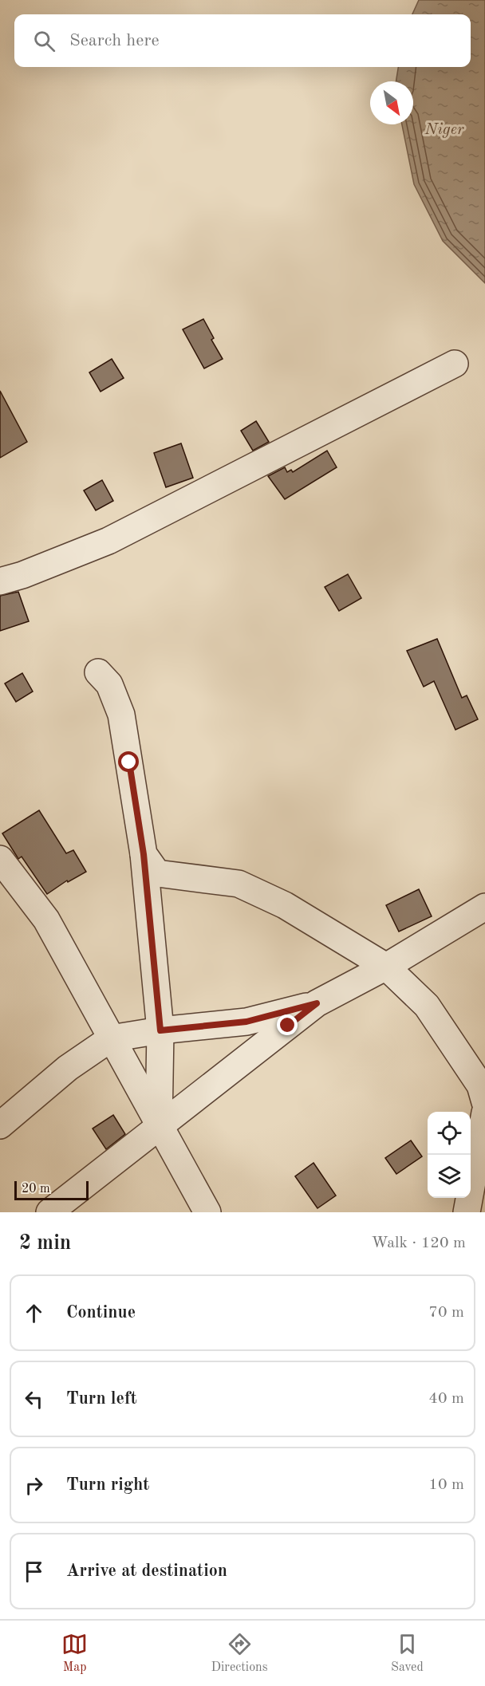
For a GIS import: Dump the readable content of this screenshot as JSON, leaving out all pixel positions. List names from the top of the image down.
{
  "water": ["Niger"],
  "scale_bar": "20 m",
  "north": "bottom right",
  "page": {
    "search": "Search here",
    "scale": "20 m",
    "heading": ["2 min", "Walk · 120 m"],
    "list": [
      ["Continue", "70 m"],
      ["Turn left", "40 m"],
      ["Turn right", "10 m"],
      "Arrive at destination"
    ],
    "nav": ["Map", "Directions", "Saved"]
  }
}
